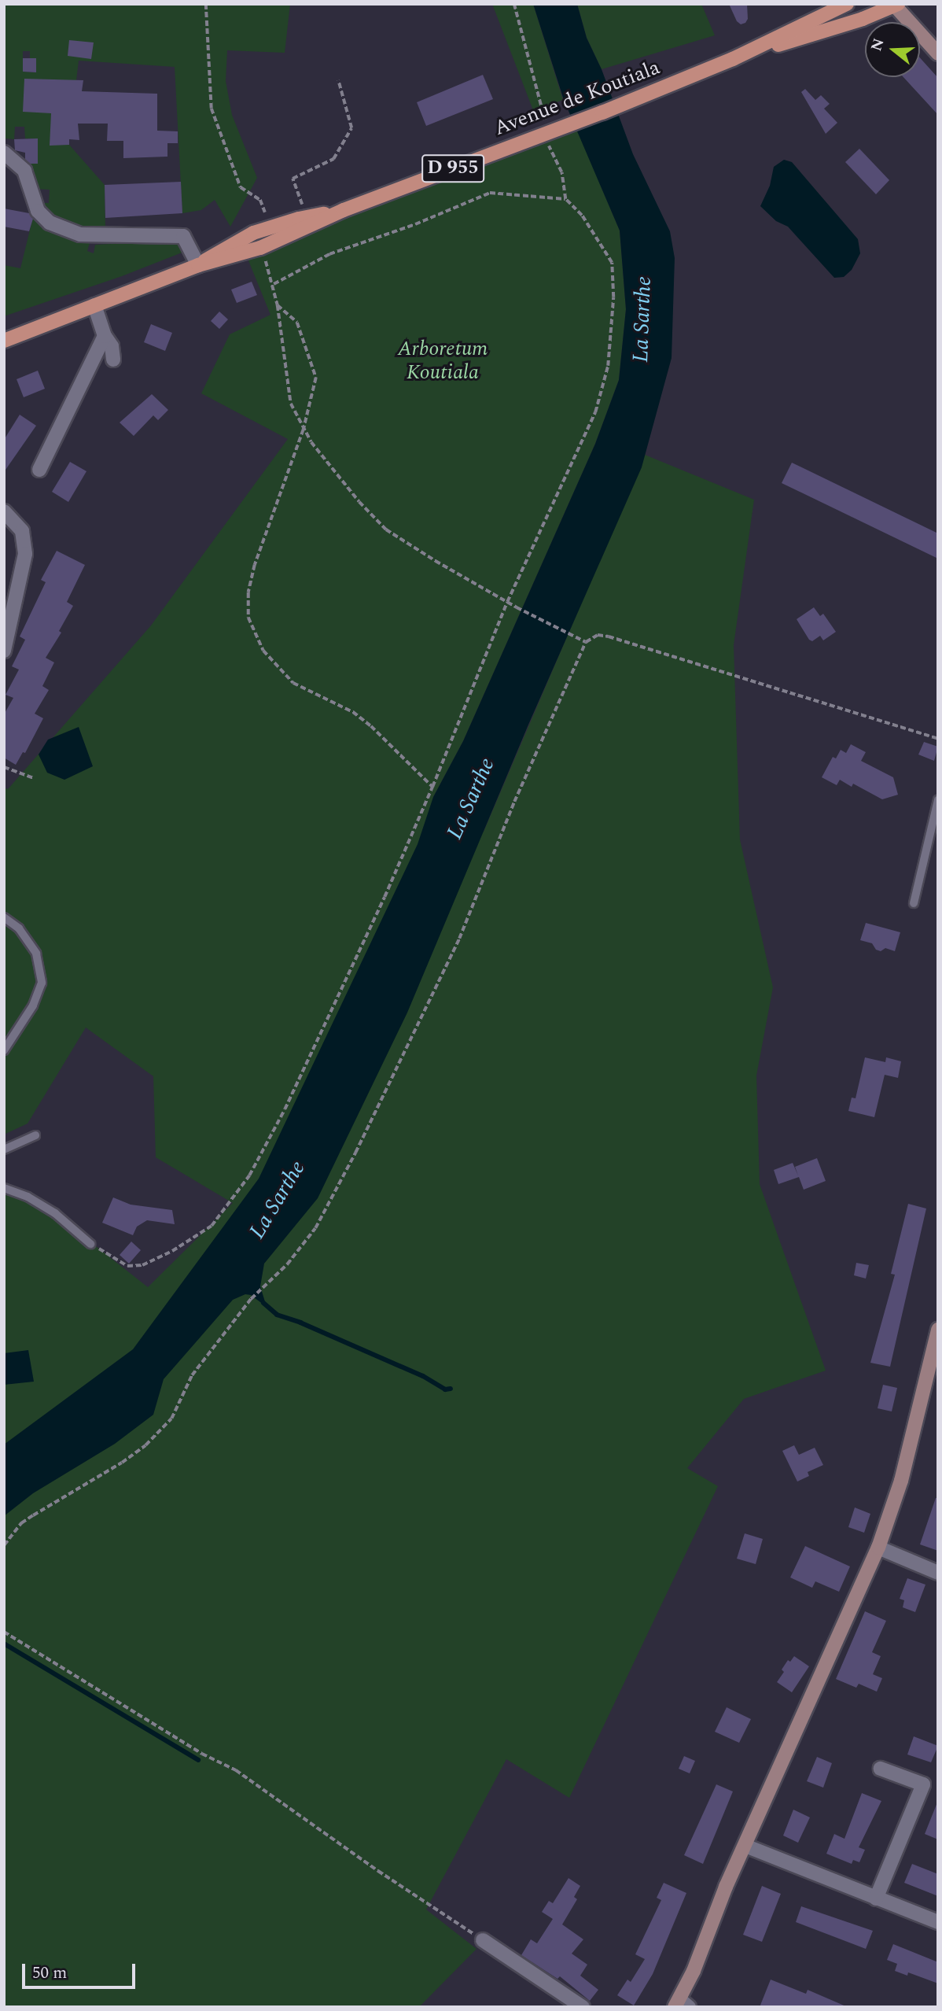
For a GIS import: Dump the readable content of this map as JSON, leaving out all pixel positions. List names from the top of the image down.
{
  "streets": {
    "main road": ["Avenue de Koutiala", "D 955"]
  },
  "water": ["La Sarthe"],
  "parks": ["Arboretum Koutiala"],
  "scale_bar": "50 m",
  "north": "left"
}
